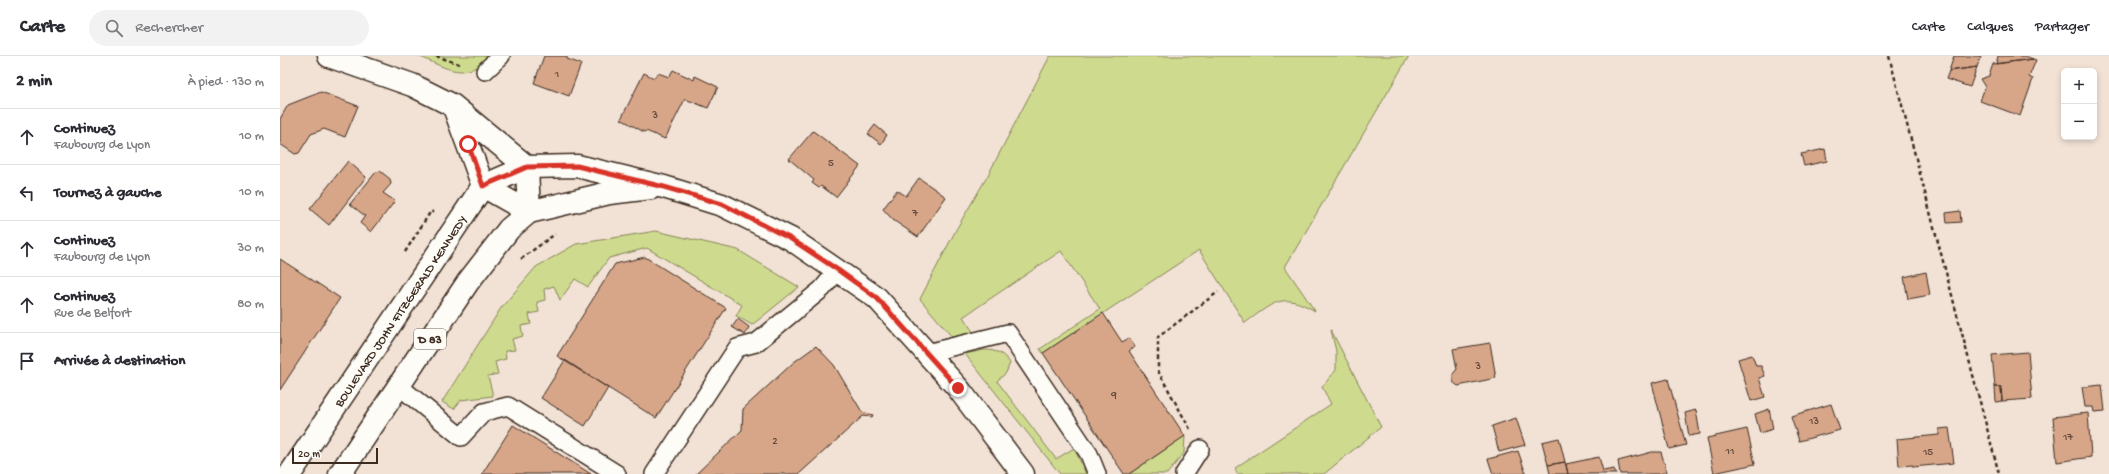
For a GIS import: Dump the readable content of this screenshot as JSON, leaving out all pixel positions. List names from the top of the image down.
{
  "streets": {
    "main road": ["BOULEVARD JOHN FITZGERALD KENNEDY", "D 83"]
  },
  "crossings": [
    ["BOULEVARD JOHN FITZGERALD KENNEDY", "D 83"]
  ],
  "house_numbers": [
    "1",
    "3",
    "5",
    "7",
    "3",
    "9",
    "13",
    "17",
    "2",
    "11",
    "15"
  ],
  "scale_bar": "20 m",
  "page": {
    "header": "Carte",
    "search": "Rechercher",
    "nav": ["Carte", "Calques", "Partager"],
    "heading": ["2 min", "À pied · 130 m"],
    "map_buttons": ["+", "−"],
    "list": [
      ["Continuez", "Faubourg de Lyon", "10 m"],
      ["Tournez à gauche", "10 m"],
      ["Continuez", "Faubourg de Lyon", "30 m"],
      ["Continuez", "Rue de Belfort", "80 m"],
      "Arrivée à destination"
    ],
    "scale": "20 m"
  }
}
